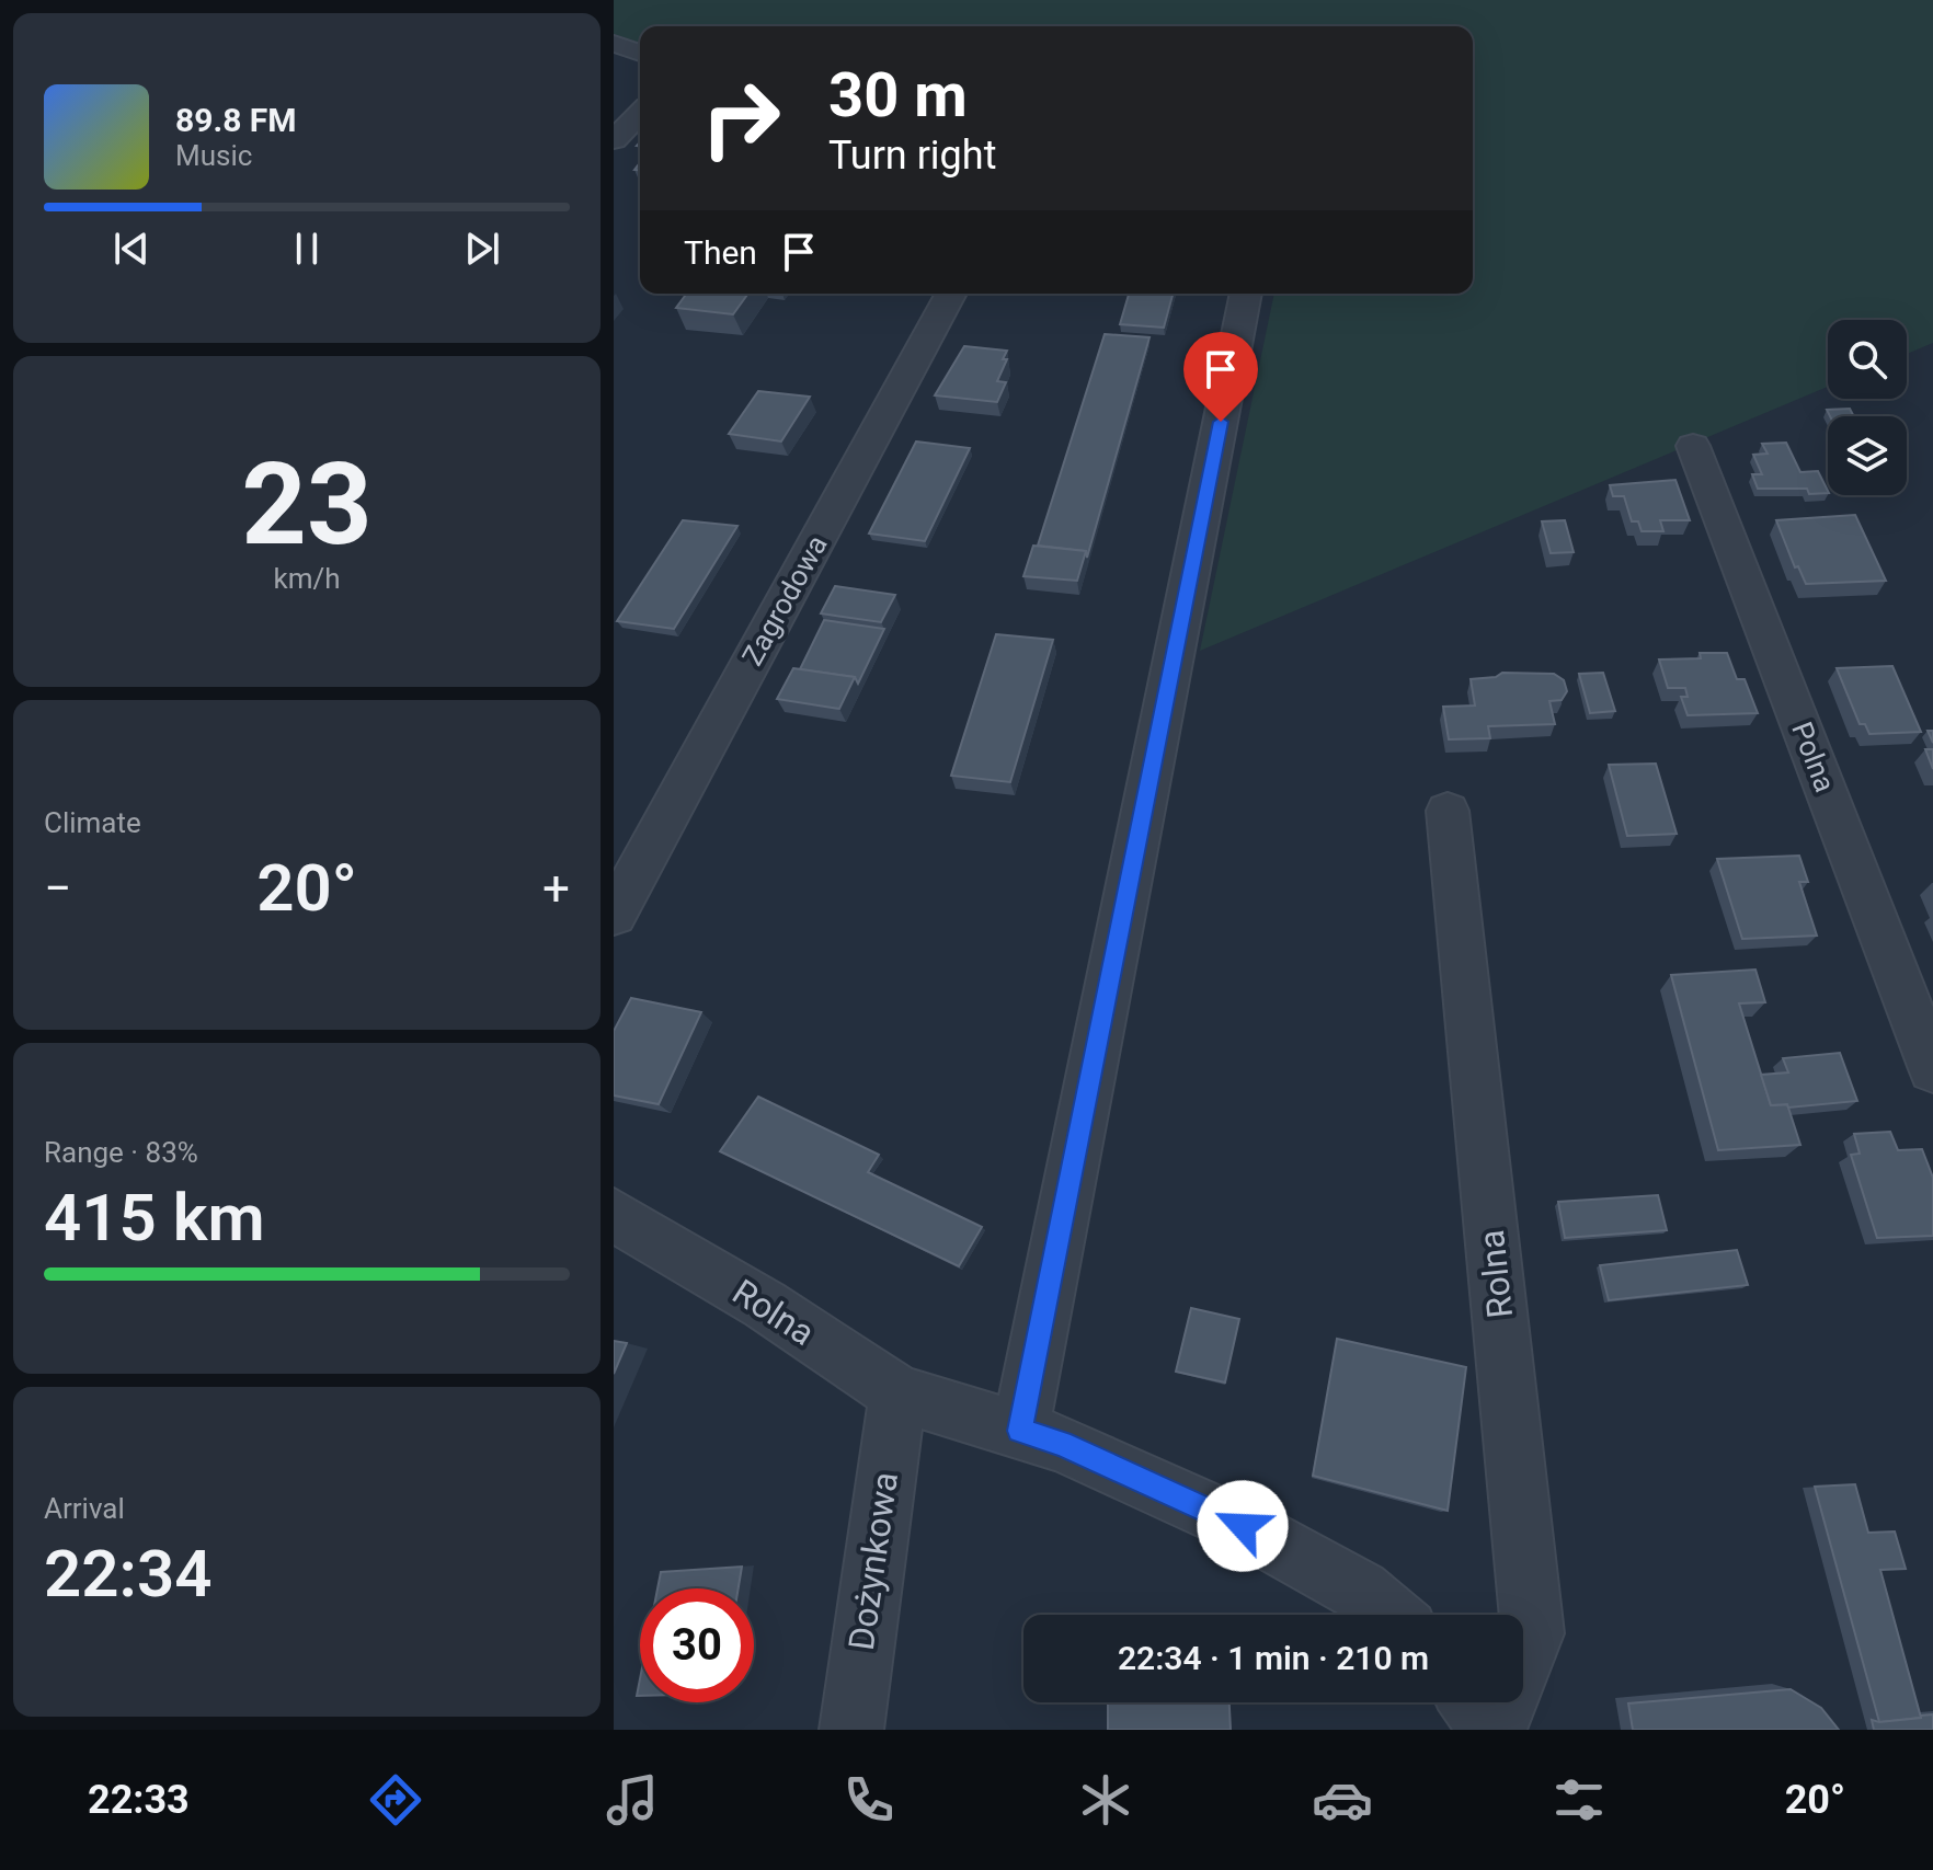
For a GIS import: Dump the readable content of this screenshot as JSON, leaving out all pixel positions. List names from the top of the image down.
{
  "streets": {
    "street": [
      "Zagrodowa",
      "Polna",
      "Rolna",
      "Dożynkowa"
    ]
  },
  "crossings": [
    ["Rolna", "Dożynkowa"]
  ],
  "page": {
    "turn": ["30 m", "Turn right"],
    "song": ["89.8 FM", "Music"],
    "then": "Then",
    "tile": [
      ["23", "km/h"],
      "Climate",
      ["Range · 83%", "415 km"],
      ["Arrival", "22:34"]
    ],
    "heat": ["−", "20°", "+"],
    "limit": "30",
    "trip": "22:34 · 1 min · 210 m",
    "tabs": ["22:33", "20°"]
  }
}
